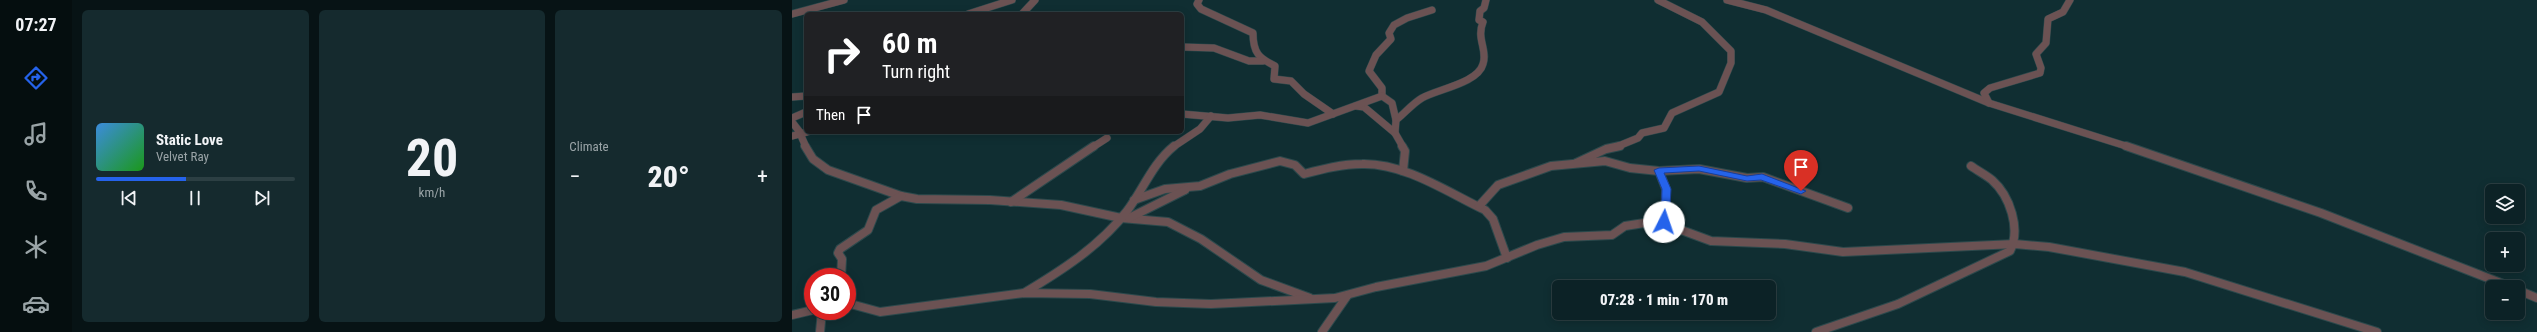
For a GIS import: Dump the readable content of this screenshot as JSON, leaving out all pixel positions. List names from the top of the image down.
{
  "page": {
    "tabs": "07:27",
    "tile": [
      ["20", "km/h"],
      "Climate"
    ],
    "turn": ["60 m", "Turn right"],
    "then": "Then",
    "song": ["Static Love", "Velvet Ray"],
    "heat": ["−", "20°", "+"],
    "map_buttons": ["+", "−"],
    "limit": "30",
    "trip": "07:28 · 1 min · 170 m"
  }
}
